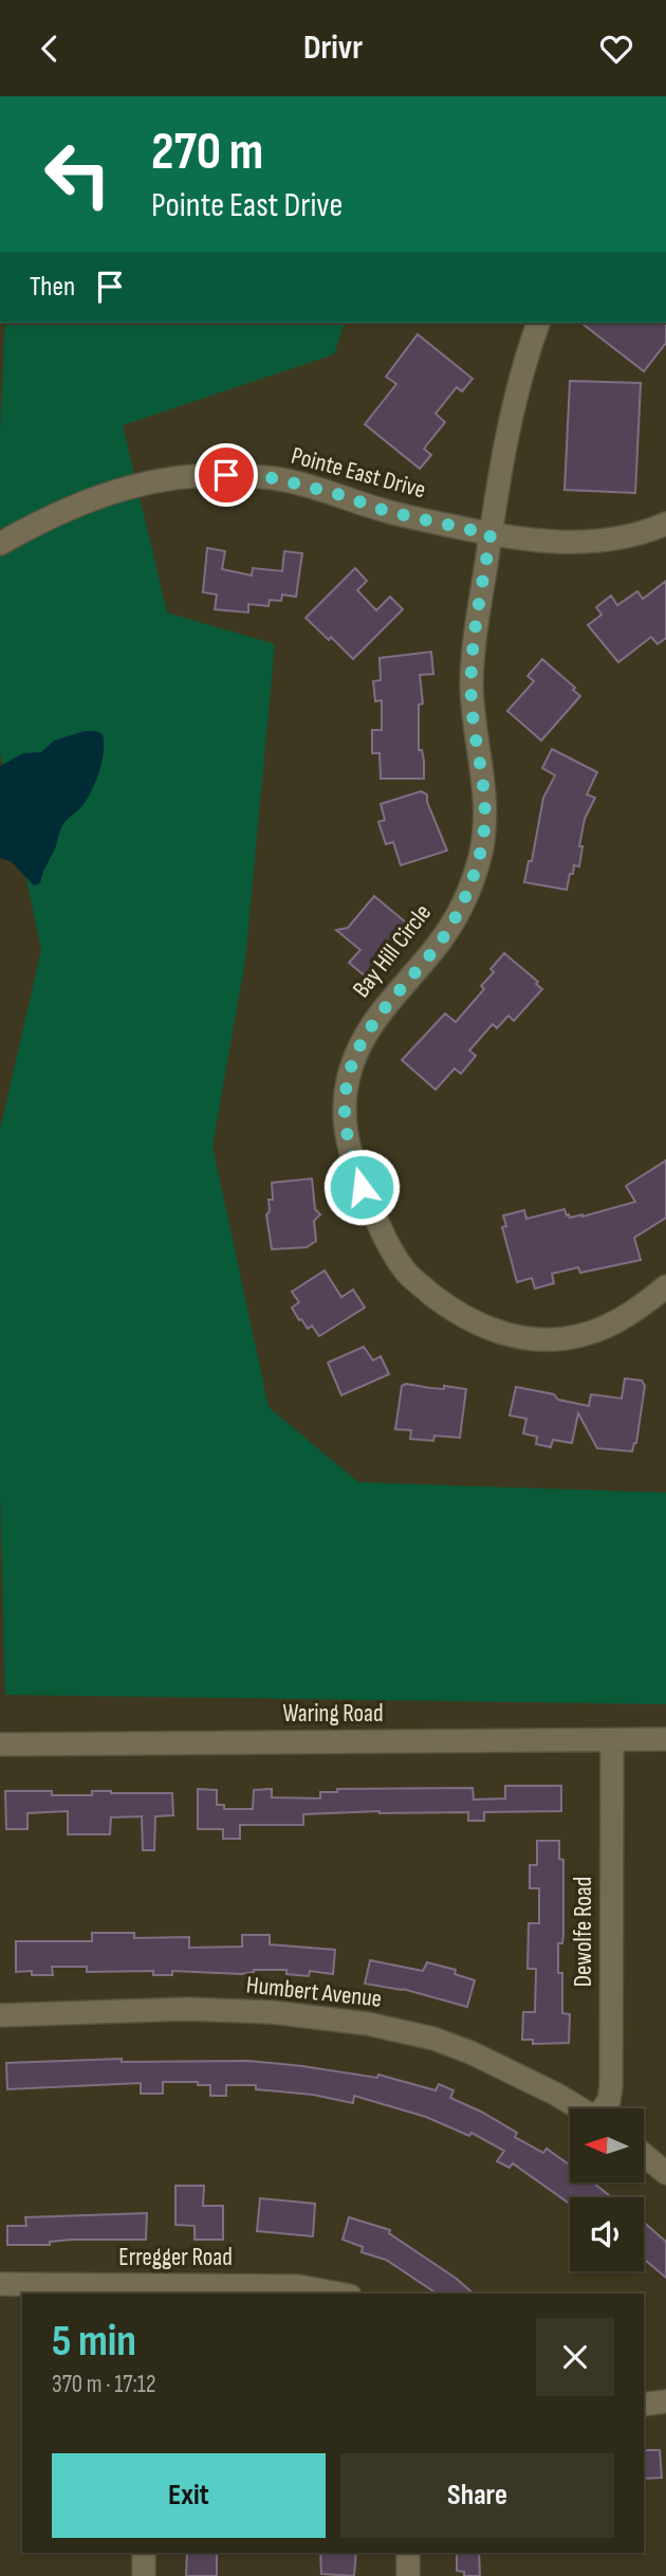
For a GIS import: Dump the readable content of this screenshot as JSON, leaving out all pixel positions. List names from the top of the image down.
{
  "streets": {
    "street": [
      "Pointe East Drive",
      "Bay Hill Circle",
      "Waring Road",
      "Dewolfe Road",
      "Humbert Avenue",
      "Erregger Road"
    ]
  },
  "crossings": [
    ["Pointe East Drive", "Bay Hill Circle"],
    ["Waring Road", "Dewolfe Road"]
  ],
  "north": "left",
  "page": {
    "header": "Drivr",
    "turn": ["270 m", "Pointe East Drive"],
    "then": "Then",
    "heading": ["5 min", "370 m · 17:12"],
    "buttons": ["Exit", "Share"]
  }
}
